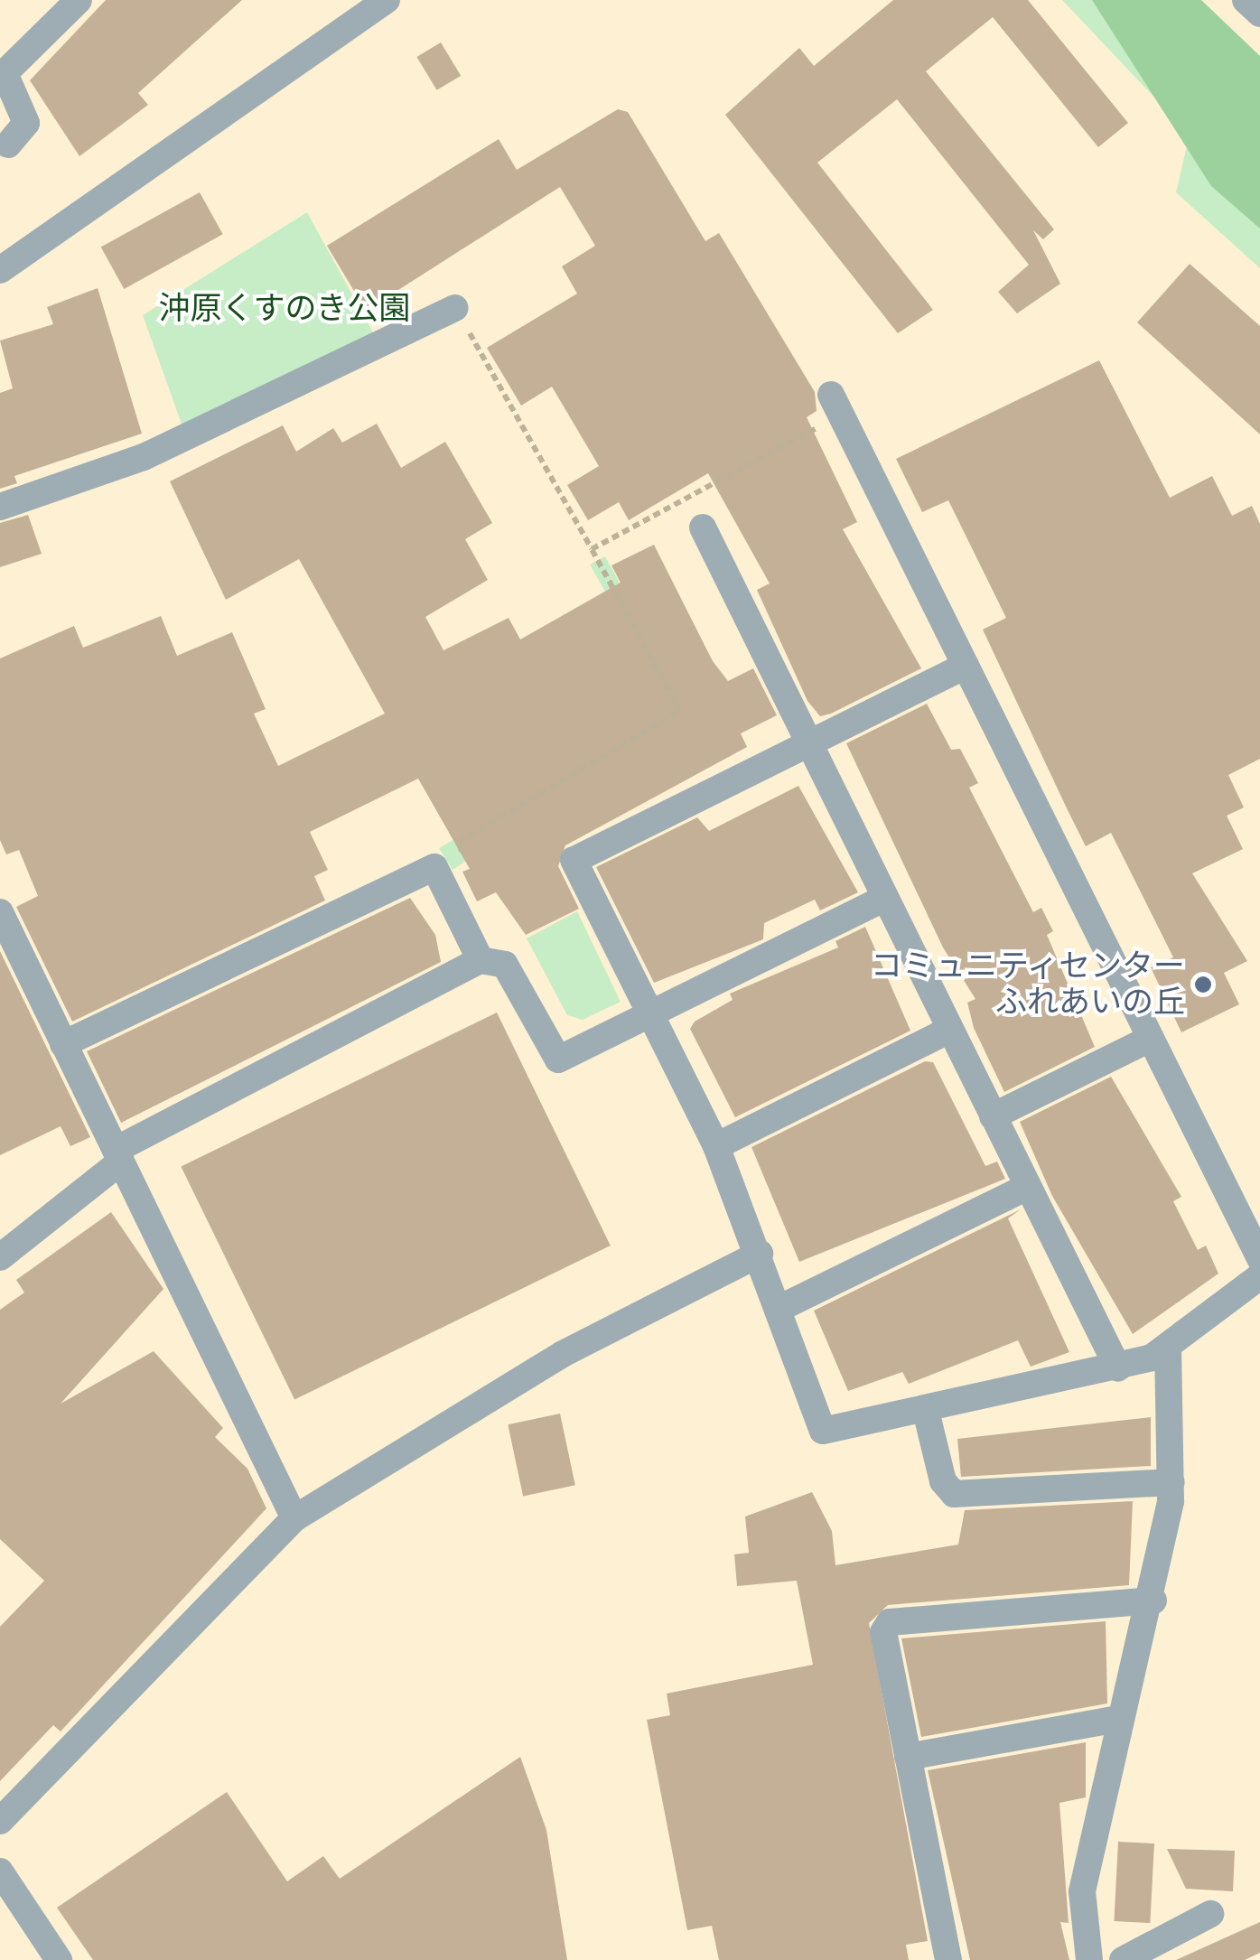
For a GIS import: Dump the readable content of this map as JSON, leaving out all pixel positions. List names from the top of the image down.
{
  "parks": ["沖原くすのき公園"],
  "places": ["コミュニティセンター ふれあいの丘"]
}
